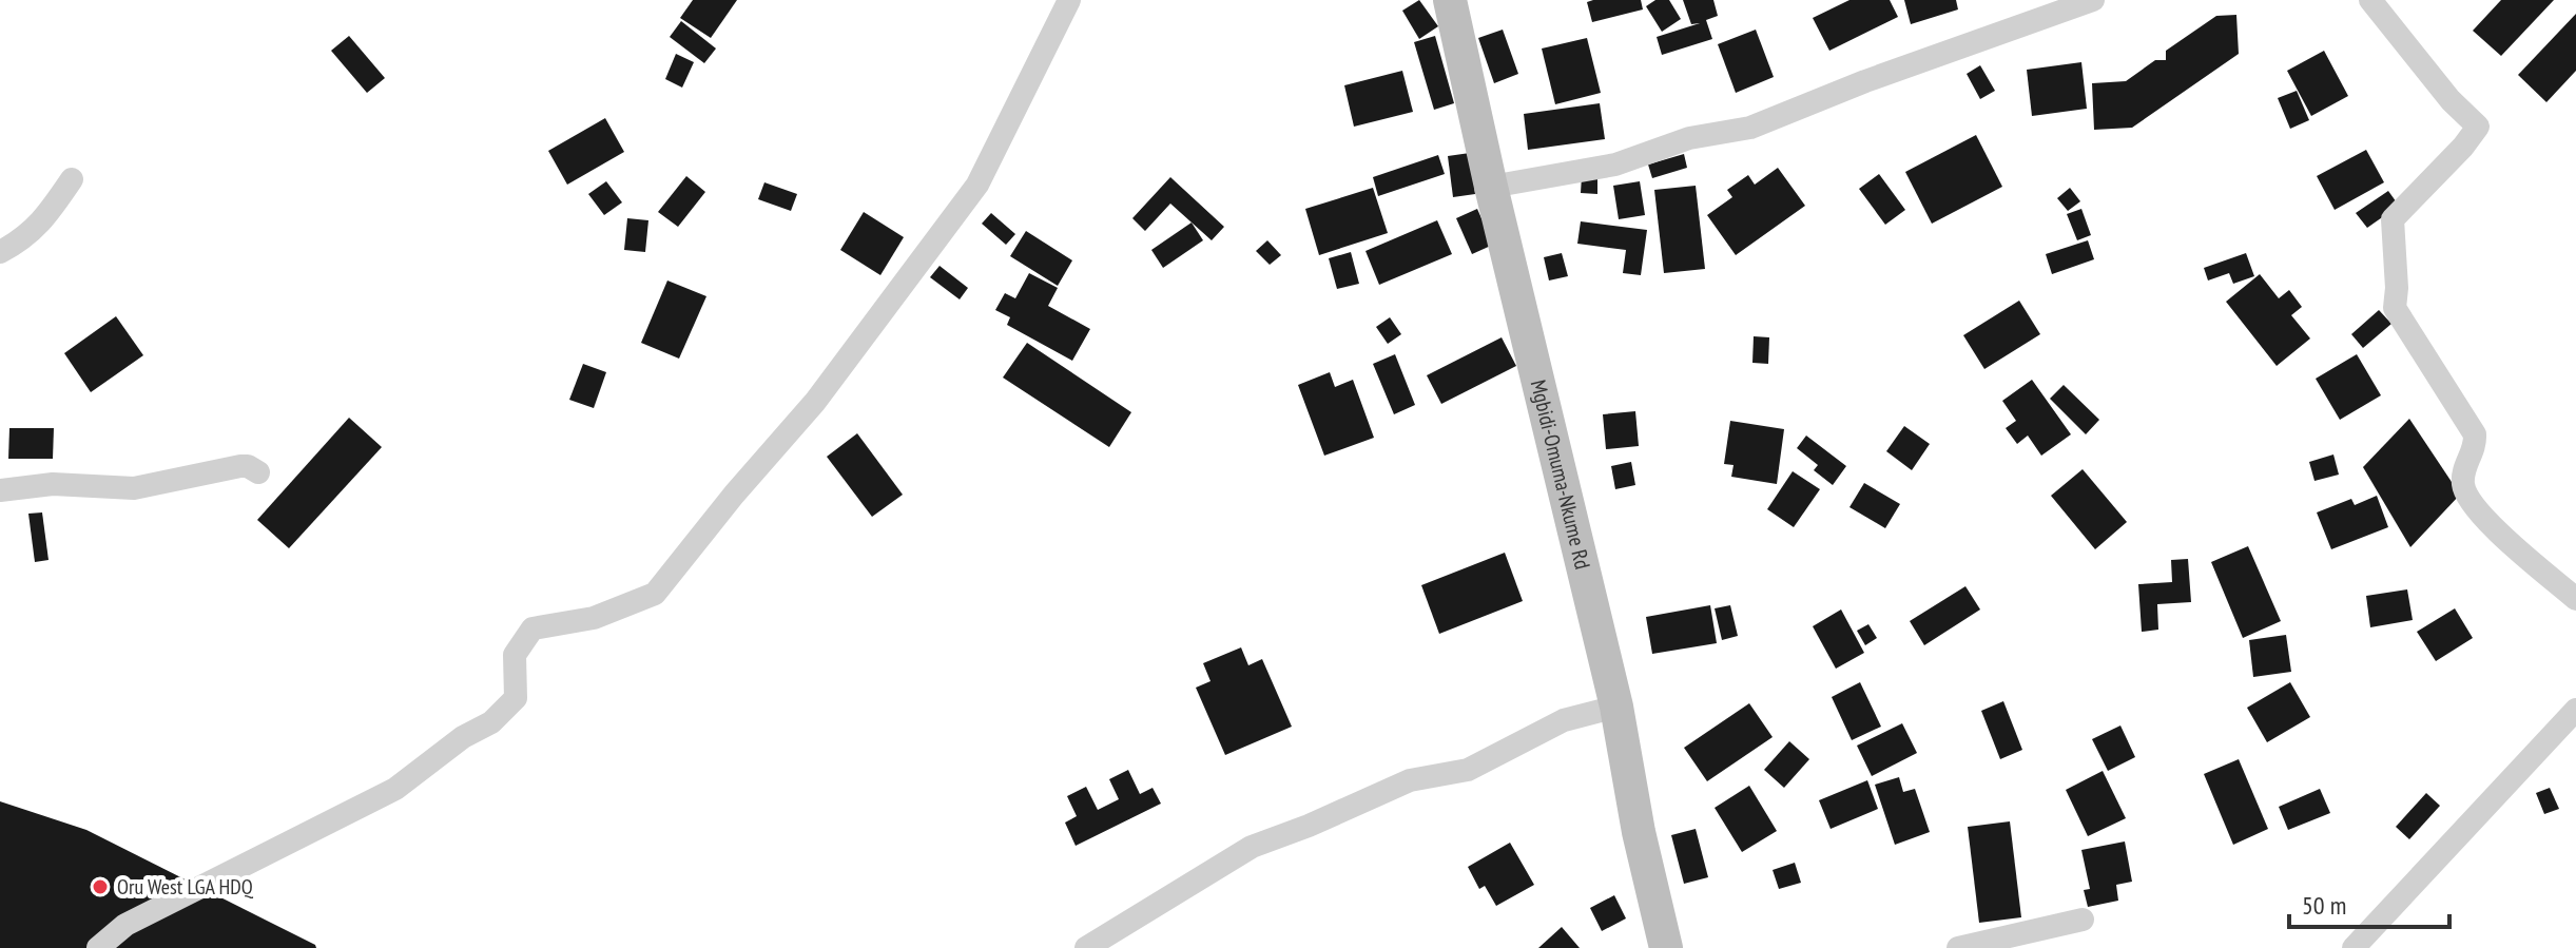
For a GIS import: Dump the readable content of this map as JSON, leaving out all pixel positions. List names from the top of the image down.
{
  "streets": {
    "street": ["Mgbidi-Omuma-Nkume Rd"]
  },
  "places": ["Oru West LGA HDQ"],
  "scale_bar": "50 m"
}
